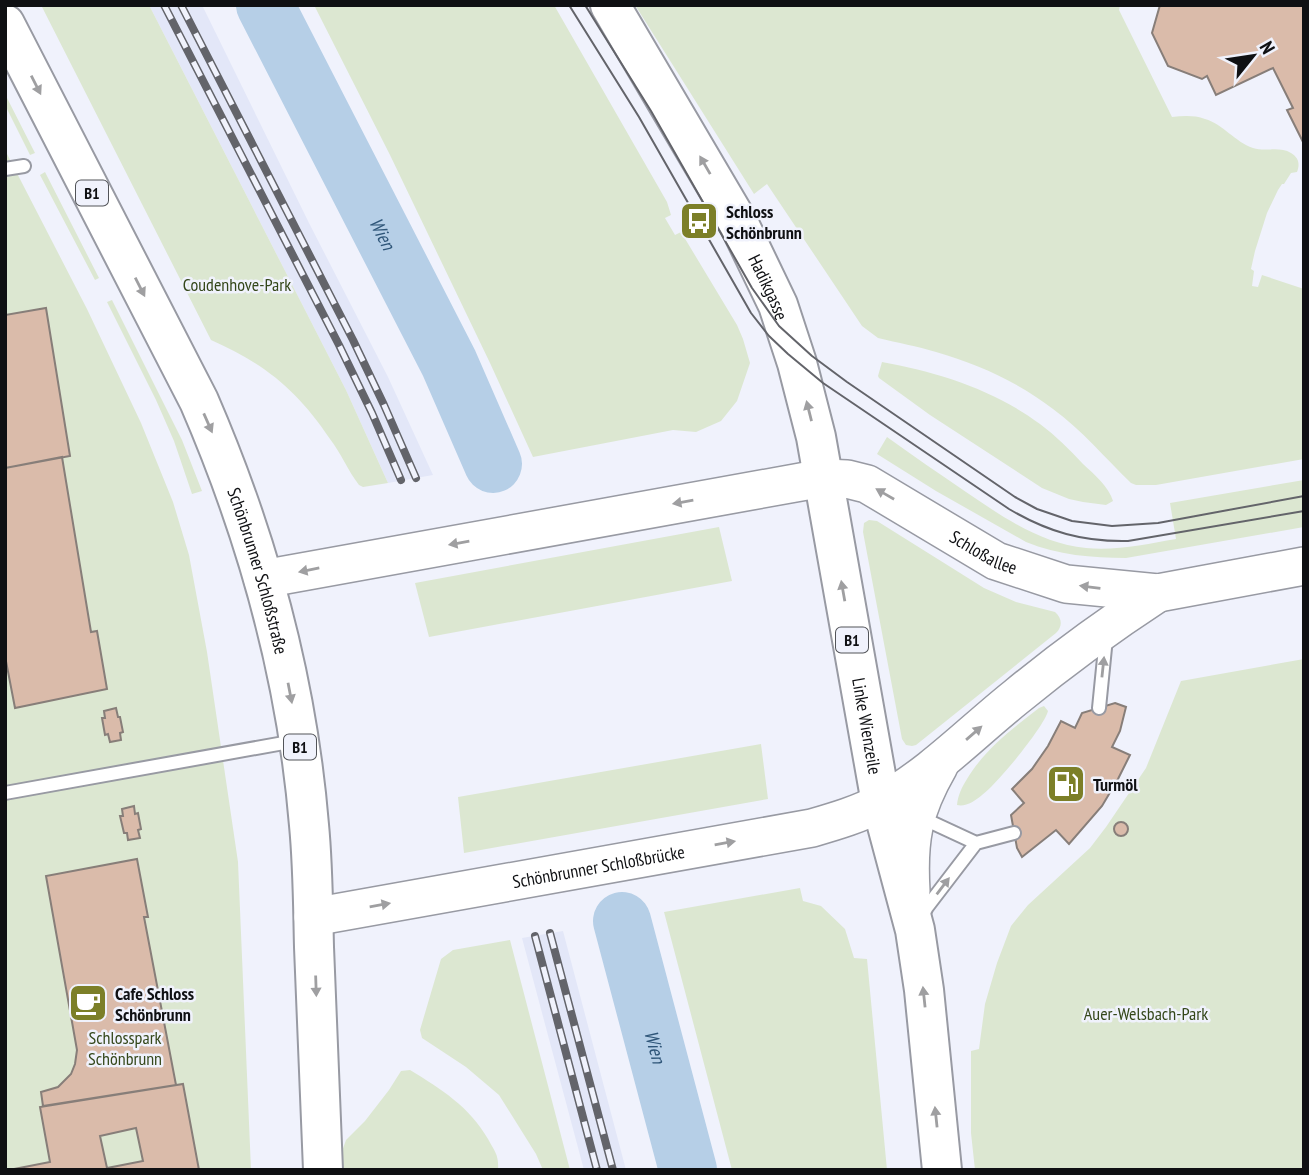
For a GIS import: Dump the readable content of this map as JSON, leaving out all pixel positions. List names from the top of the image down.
{
  "streets": {
    "main road": [
      "B1",
      "Hadikgasse",
      "Schloßallee",
      "Schönbrunner Schloßstraße",
      "Linke Wienzeile",
      "Schönbrunner Schloßbrücke"
    ]
  },
  "crossings": [
    ["Hadikgasse", "Schloßallee"],
    ["Hadikgasse", "Linke Wienzeile"],
    ["Schloßallee", "Linke Wienzeile"],
    ["Schloßallee", "Schönbrunner Schloßbrücke"],
    ["Schönbrunner Schloßstraße", "Schönbrunner Schloßbrücke"],
    ["Linke Wienzeile", "Schönbrunner Schloßbrücke"]
  ],
  "one_way": [
    "Hadikgasse",
    "Schönbrunner Schloßstraße",
    "Linke Wienzeile",
    "Schönbrunner Schloßbrücke"
  ],
  "water": ["Wien"],
  "parks": ["Coudenhove-Park", "Auer-Welsbach-Park", "Schlosspark Schönbrunn"],
  "places": {
    "bus stop": ["Schloss Schönbrunn"],
    "fuel station": ["Turmöl"],
    "cafe": ["Cafe Schloss Schönbrunn"]
  },
  "north": "top right"
}
